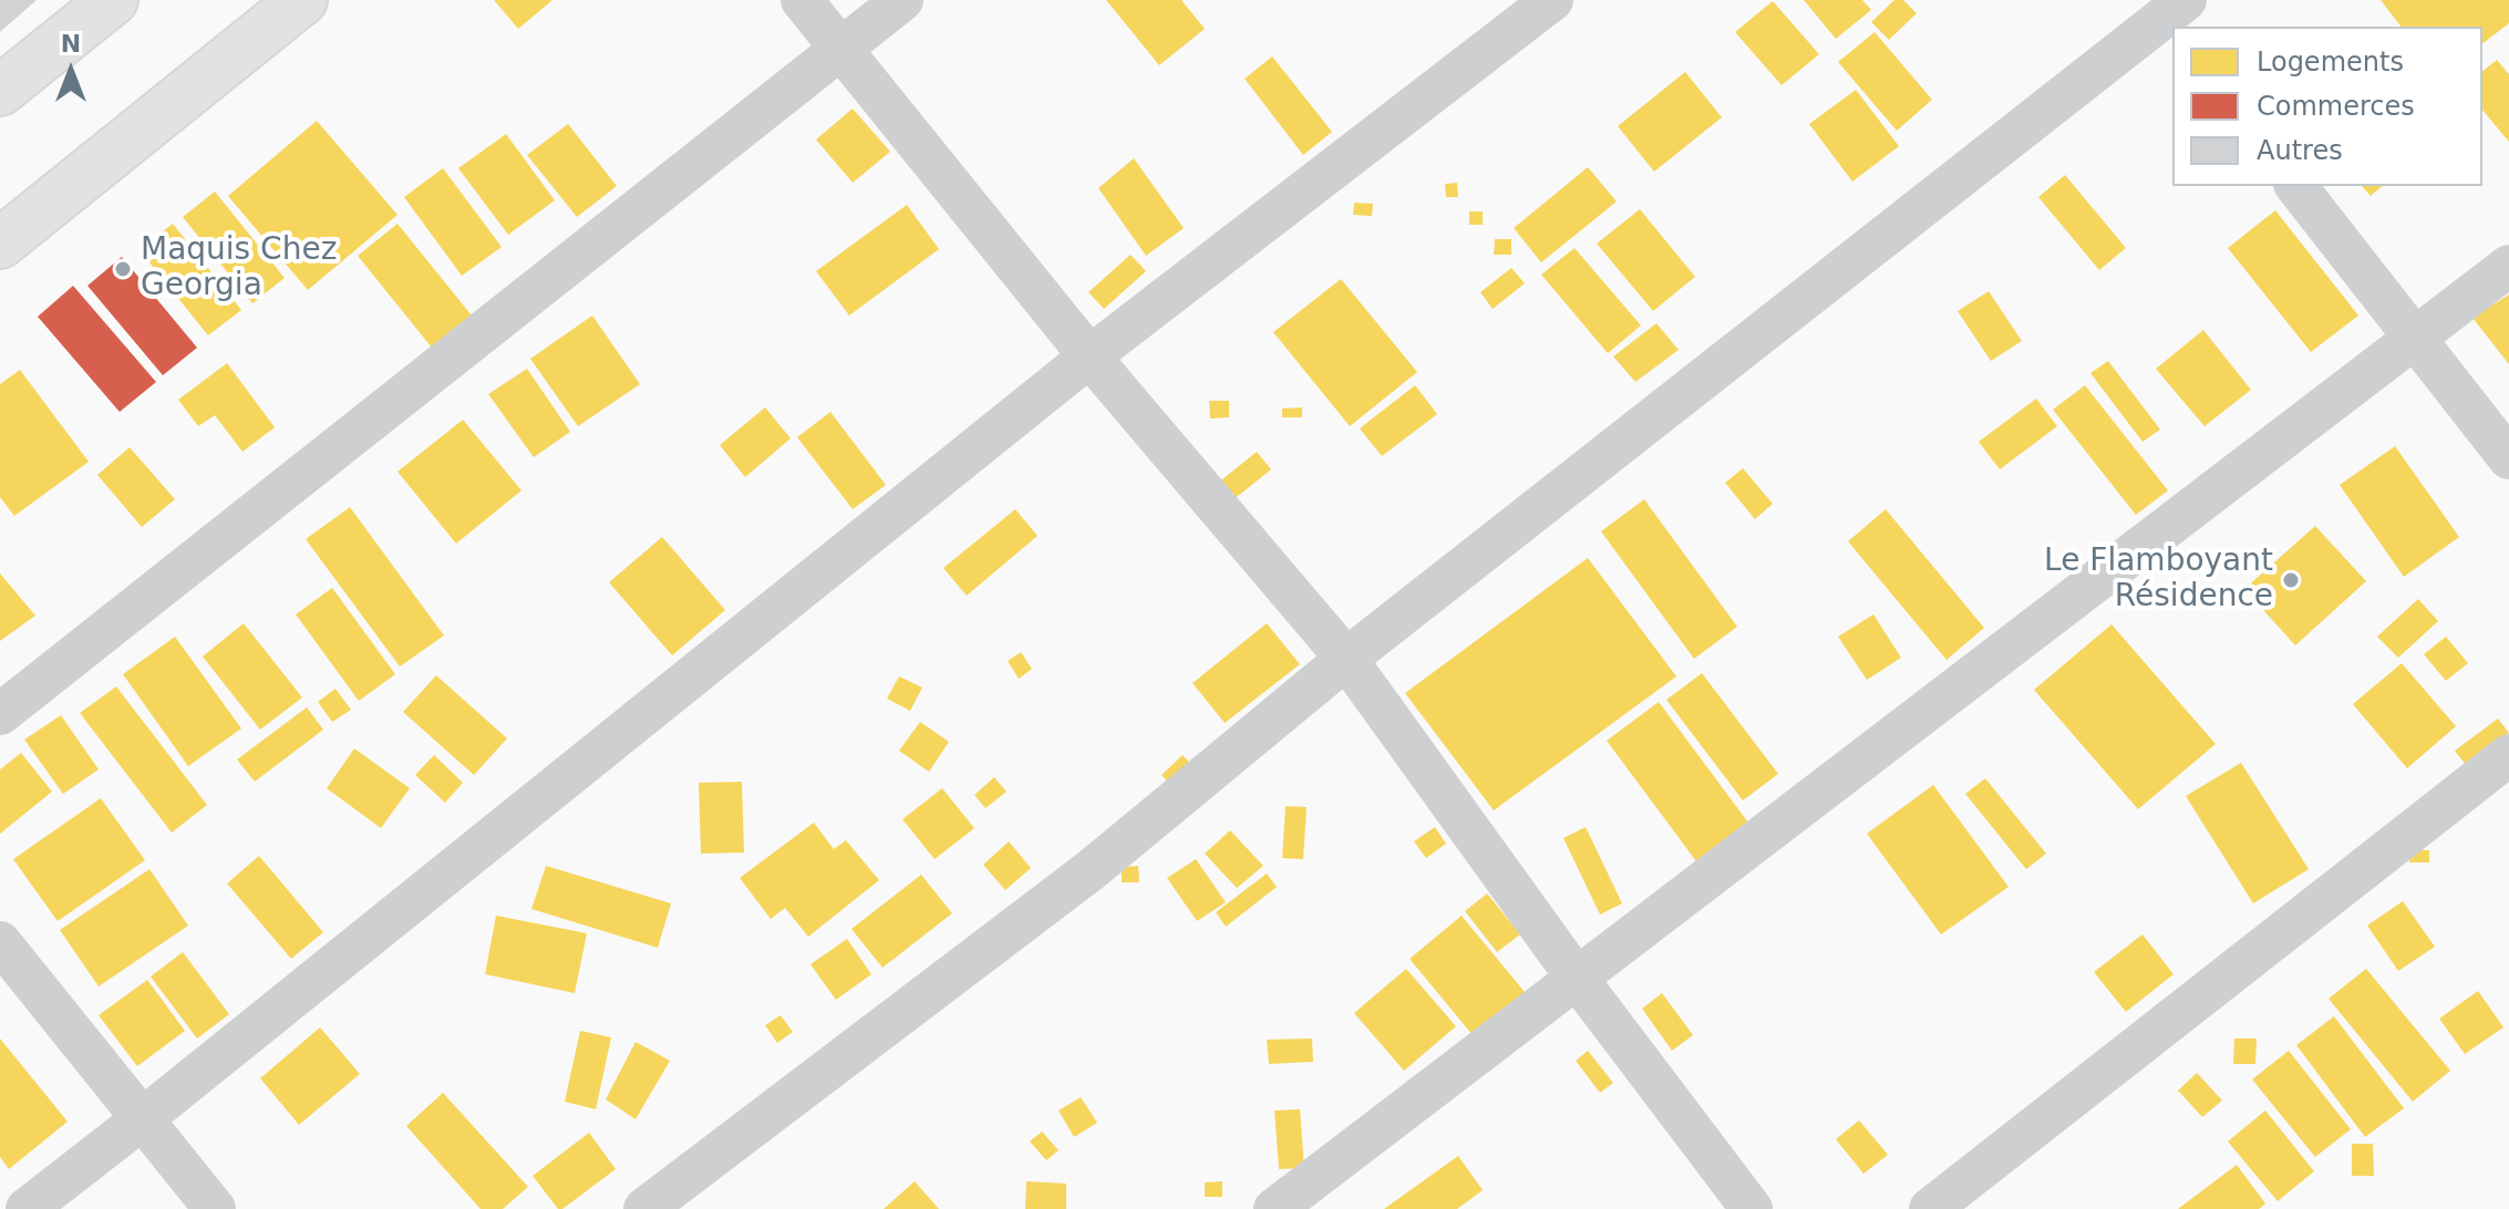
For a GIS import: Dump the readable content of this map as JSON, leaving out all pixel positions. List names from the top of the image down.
{
  "places": ["Maquis Chez Georgia", "Le Flamboyant Résidence"],
  "legend": ["Logements", "Commerces", "Autres"],
  "north": "top"
}
